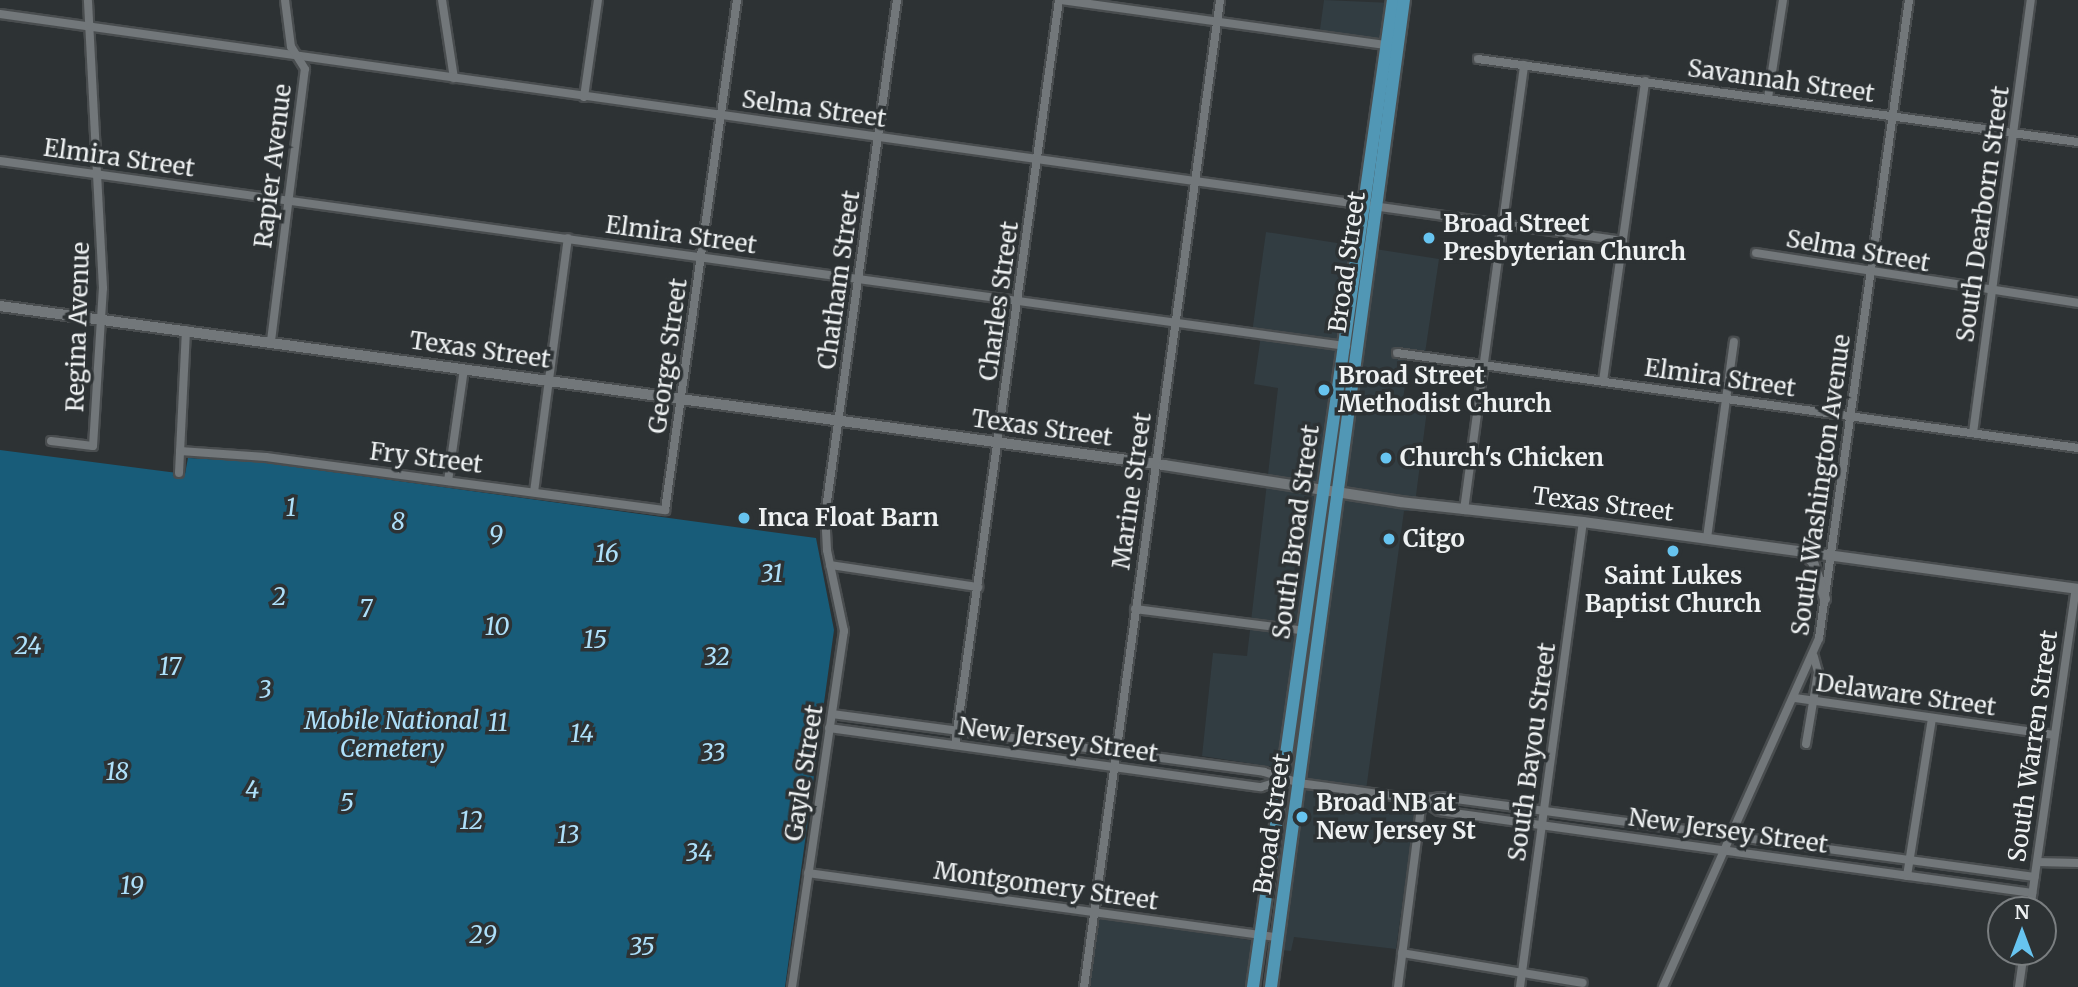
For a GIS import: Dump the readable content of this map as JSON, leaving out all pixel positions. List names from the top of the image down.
{
  "streets": {
    "main road": ["Broad Street", "South Broad Street"],
    "street": [
      "Savannah Street",
      "Selma Street",
      "Elmira Street",
      "Rapier Avenue",
      "South Dearborn Street",
      "Chatham Street",
      "Charles Street",
      "Regina Avenue",
      "Texas Street",
      "George Street",
      "Fry Street",
      "South Washington Avenue",
      "Marine Street",
      "Delaware Street",
      "New Jersey Street",
      "South Warren Street",
      "South Bayou Street",
      "Gayle Street",
      "Montgomery Street"
    ]
  },
  "crossings": [
    ["Savannah Street", "South Dearborn Street"],
    ["Savannah Street", "South Washington Avenue"],
    ["Selma Street", "Rapier Avenue"],
    ["Selma Street", "South Dearborn Street"],
    ["Selma Street", "Broad Street"],
    ["Selma Street", "Chatham Street"],
    ["Selma Street", "Charles Street"],
    ["Selma Street", "Regina Avenue"],
    ["Selma Street", "George Street"],
    ["Selma Street", "South Washington Avenue"],
    ["Selma Street", "Marine Street"],
    ["Elmira Street", "Rapier Avenue"],
    ["Elmira Street", "South Dearborn Street"],
    ["Elmira Street", "Broad Street"],
    ["Elmira Street", "Chatham Street"],
    ["Elmira Street", "Charles Street"],
    ["Elmira Street", "Regina Avenue"],
    ["Elmira Street", "George Street"],
    ["Elmira Street", "South Washington Avenue"],
    ["Elmira Street", "Marine Street"],
    ["Rapier Avenue", "Texas Street"],
    ["Broad Street", "Texas Street"],
    ["Broad Street", "South Broad Street"],
    ["Broad Street", "New Jersey Street"],
    ["Broad Street", "Montgomery Street"],
    ["Chatham Street", "Texas Street"],
    ["Chatham Street", "Gayle Street"],
    ["Charles Street", "Texas Street"],
    ["Charles Street", "New Jersey Street"],
    ["Regina Avenue", "Texas Street"],
    ["Texas Street", "George Street"],
    ["Texas Street", "South Washington Avenue"],
    ["Texas Street", "Marine Street"],
    ["Texas Street", "South Broad Street"],
    ["Texas Street", "South Warren Street"],
    ["Texas Street", "South Bayou Street"],
    ["George Street", "Fry Street"],
    ["South Washington Avenue", "Delaware Street"],
    ["South Washington Avenue", "New Jersey Street"],
    ["Marine Street", "New Jersey Street"],
    ["Marine Street", "Montgomery Street"],
    ["South Broad Street", "New Jersey Street"],
    ["South Broad Street", "Montgomery Street"],
    ["Delaware Street", "South Warren Street"],
    ["New Jersey Street", "South Warren Street"],
    ["New Jersey Street", "South Bayou Street"],
    ["New Jersey Street", "Gayle Street"],
    ["Gayle Street", "Montgomery Street"]
  ],
  "parks": [
    "1",
    "8",
    "9",
    "16",
    "31",
    "2",
    "7",
    "10",
    "15",
    "24",
    "32",
    "17",
    "3",
    "Mobile National Cemetery",
    "11",
    "14",
    "33",
    "18",
    "4",
    "5",
    "12",
    "13",
    "34",
    "19",
    "29",
    "35"
  ],
  "places": [
    "Broad Street Presbyterian Church",
    "Broad Street Methodist Church",
    "Church's Chicken",
    "Inca Float Barn",
    "Citgo",
    "Saint Lukes Baptist Church",
    "Broad NB at New Jersey St"
  ],
  "north": "top"
}
